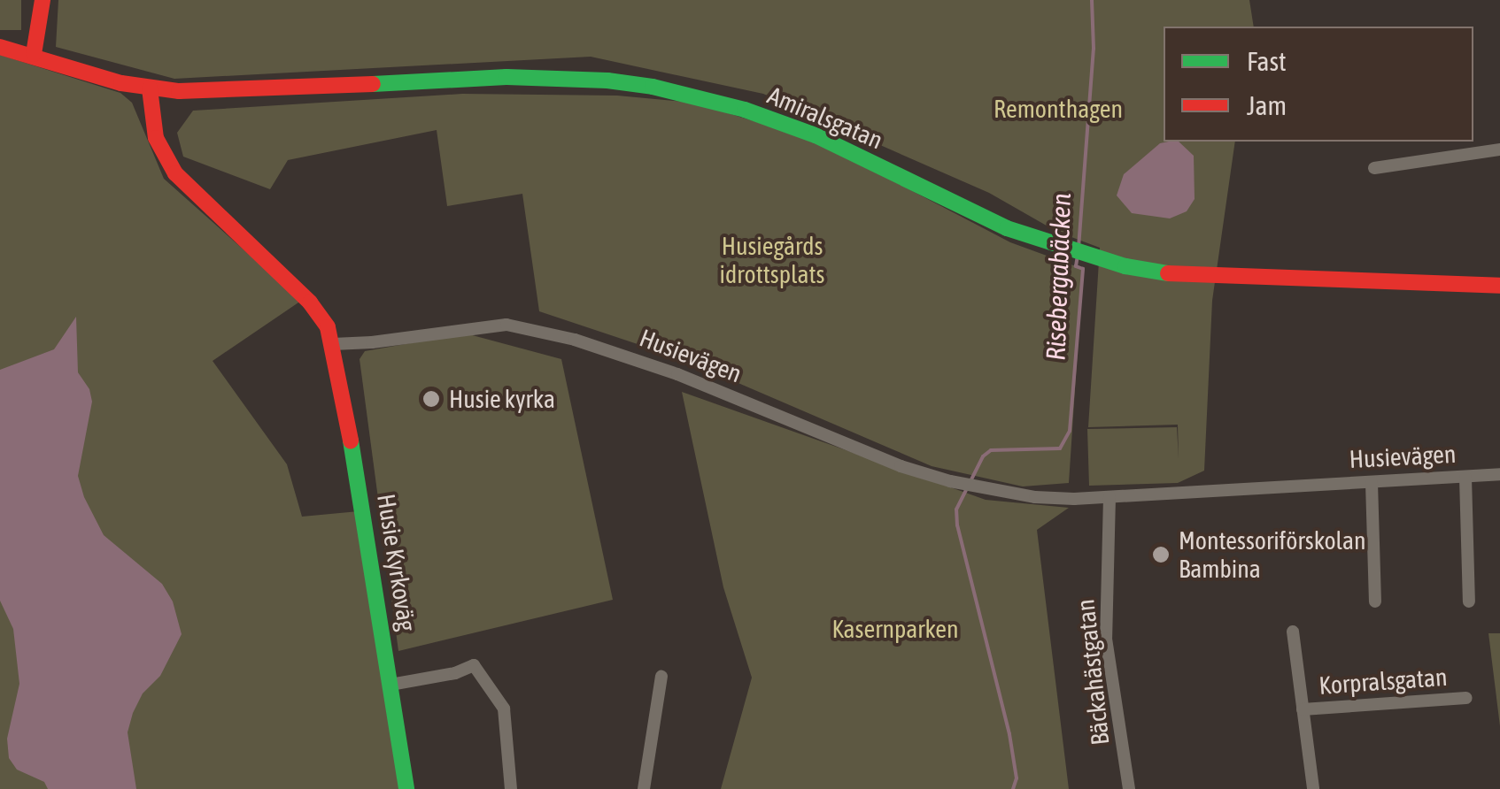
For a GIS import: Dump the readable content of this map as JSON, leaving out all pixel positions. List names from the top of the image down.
{
  "streets": {
    "street": [
      "Amiralsgatan",
      "Husievägen",
      "Husie Kyrkoväg",
      "Bäckahästgatan",
      "Korpralsgatan"
    ]
  },
  "crossings": [
    ["Husievägen", "Husie Kyrkoväg"],
    ["Husievägen", "Bäckahästgatan"]
  ],
  "water": ["Risebergabäcken"],
  "parks": ["Remonthagen", "Husiegårds idrottsplats", "Kasernparken"],
  "places": ["Husie kyrka", "Montessoriförskolan Bambina"],
  "legend": ["Fast", "Jam"]
}
